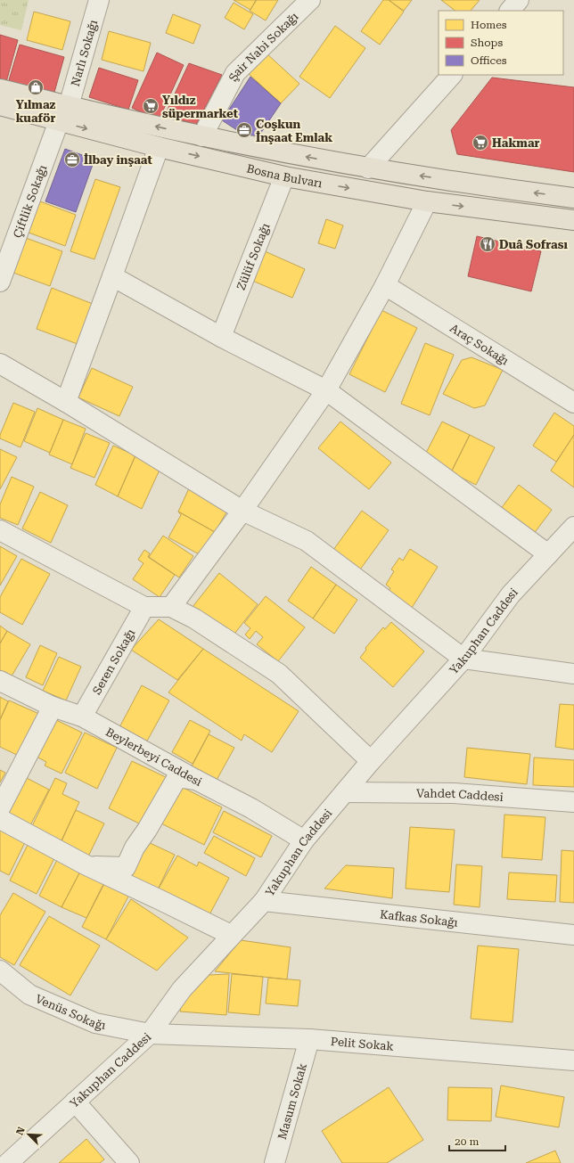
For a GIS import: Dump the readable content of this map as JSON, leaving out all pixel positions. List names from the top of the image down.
{
  "streets": {
    "main road": ["Bosna Bulvarı"],
    "street": [
      "Şair Nabi Sokağı",
      "Narlı Sokağı",
      "Çiftlik Sokağı",
      "Zülüf Sokağı",
      "Araç Sokağı",
      "Yakuphan Caddesi",
      "Seren Sokağı",
      "Beylerbeyi Caddesi",
      "Vahdet Caddesi",
      "Kafkas Sokağı",
      "Venüs Sokağı",
      "Pelit Sokak",
      "Masum Sokak"
    ]
  },
  "crossings": [
    ["Şair Nabi Sokağı", "Bosna Bulvarı"],
    ["Narlı Sokağı", "Bosna Bulvarı"],
    ["Narlı Sokağı", "Çiftlik Sokağı"],
    ["Bosna Bulvarı", "Çiftlik Sokağı"],
    ["Bosna Bulvarı", "Zülüf Sokağı"],
    ["Yakuphan Caddesi", "Beylerbeyi Caddesi"],
    ["Yakuphan Caddesi", "Vahdet Caddesi"],
    ["Yakuphan Caddesi", "Kafkas Sokağı"],
    ["Yakuphan Caddesi", "Venüs Sokağı"],
    ["Yakuphan Caddesi", "Pelit Sokak"],
    ["Seren Sokağı", "Beylerbeyi Caddesi"],
    ["Venüs Sokağı", "Pelit Sokak"],
    ["Pelit Sokak", "Masum Sokak"]
  ],
  "places": {
    "shop": ["Yılmaz kuaför"],
    "supermarket": ["Yıldız süpermarket", "Hakmar"],
    "office": ["Coşkun İnşaat Emlak", "İlbay inşaat"],
    "restaurant": ["Duâ Sofrası"]
  },
  "legend": ["Homes", "Shops", "Offices"],
  "scale_bar": "20 m",
  "north": "top left"
}
